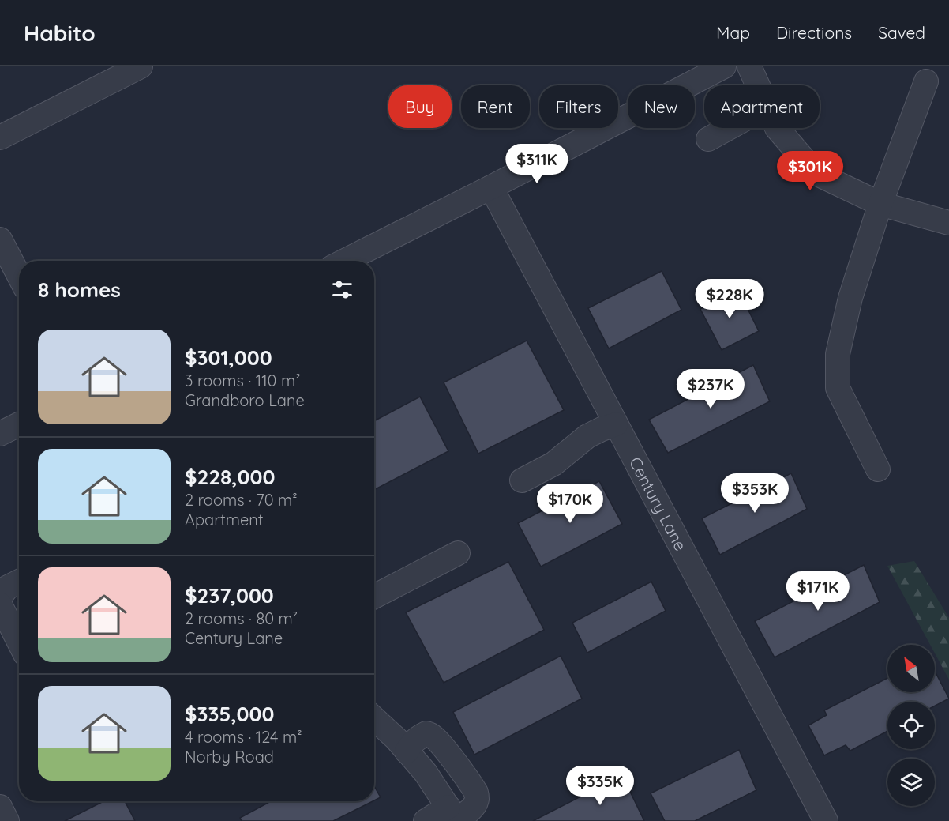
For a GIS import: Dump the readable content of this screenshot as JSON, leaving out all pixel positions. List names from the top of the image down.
{
  "streets": {
    "street": ["Century Lane"]
  },
  "north": "top left",
  "page": {
    "header": "Habito",
    "nav": ["Map", "Directions", "Saved"],
    "chip": [
      "Buy",
      "Rent",
      "Filters",
      "New",
      "Apartment"
    ],
    "price": [
      "$311K",
      "$301K",
      "$228K",
      "$237K",
      "$353K",
      "$170K",
      "$171K",
      "$335K"
    ],
    "heading": "8 homes",
    "list": [
      {
        "name": "$301,000",
        "note": "3 rooms · 110 m² · Grandboro Lane"
      },
      {
        "name": "$228,000",
        "note": "2 rooms · 70 m² · Apartment"
      },
      {
        "name": "$237,000",
        "note": "2 rooms · 80 m² · Century Lane"
      },
      {
        "name": "$335,000",
        "note": "4 rooms · 124 m² · Norby Road"
      }
    ]
  }
}
